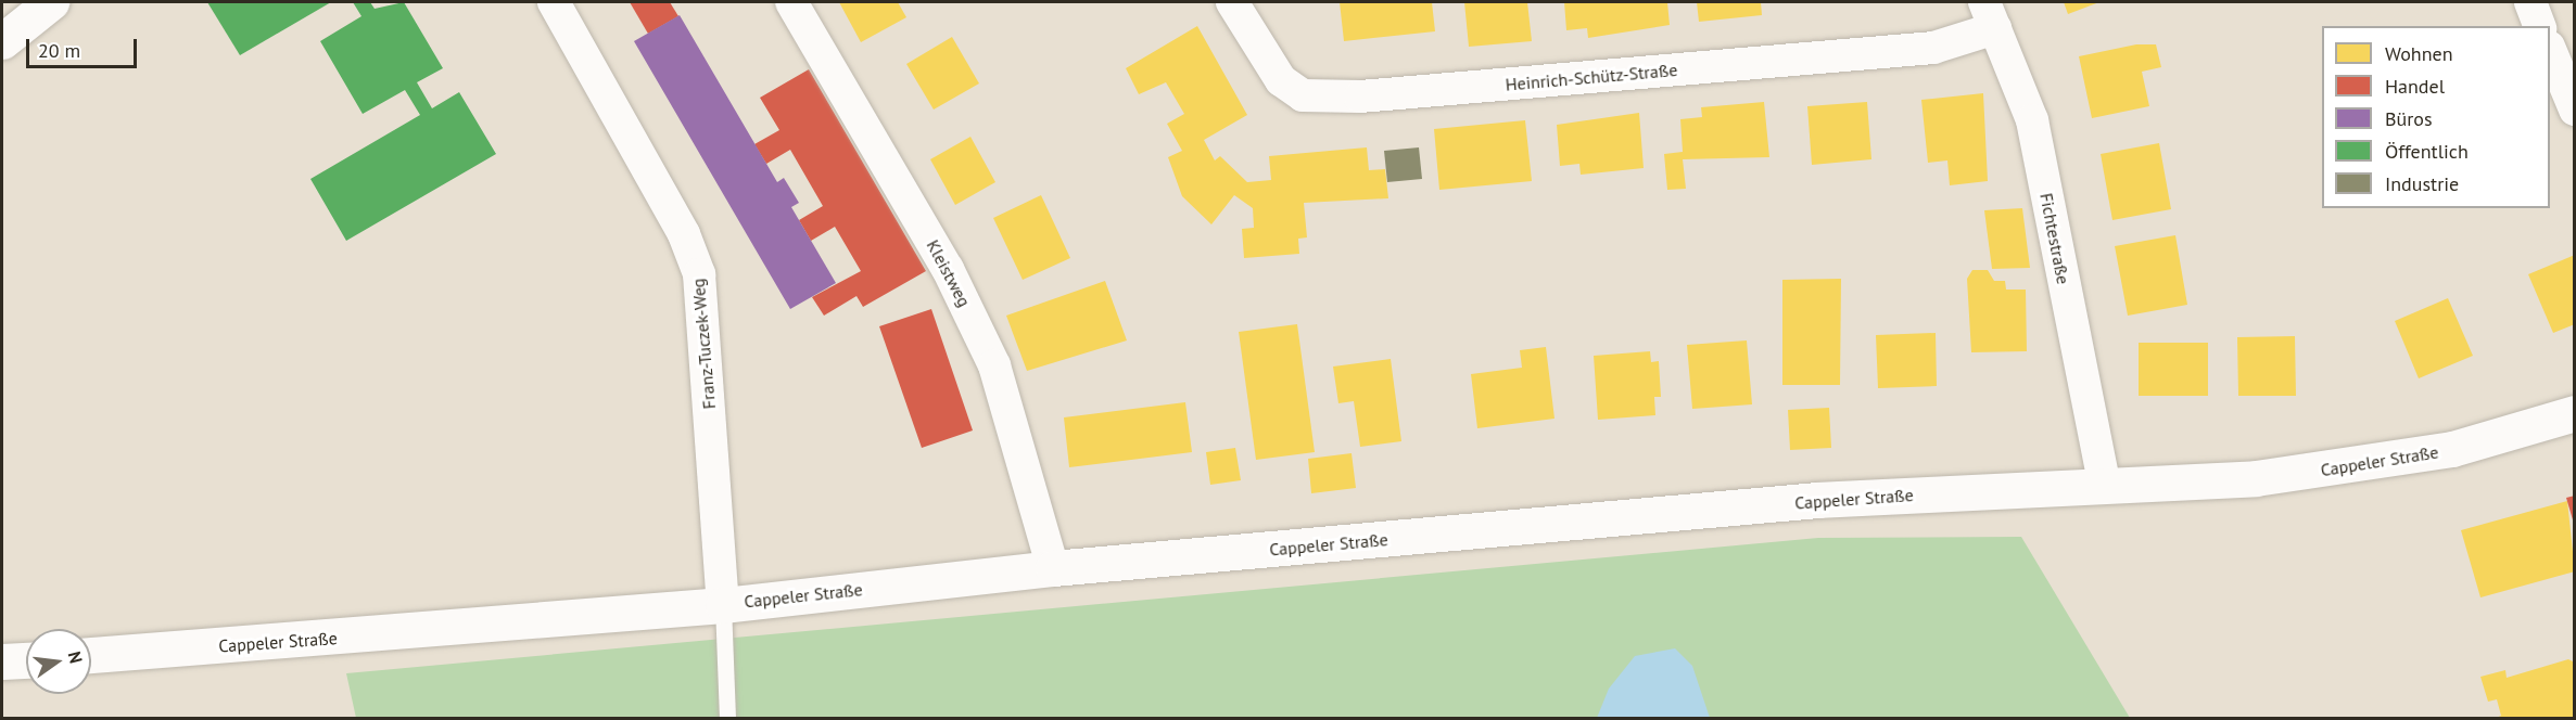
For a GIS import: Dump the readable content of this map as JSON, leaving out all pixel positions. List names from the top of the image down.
{
  "streets": {
    "main road": ["Cappeler Straße"],
    "street": [
      "Heinrich-Schütz-Straße",
      "Fichtestraße",
      "Kleistweg",
      "Franz-Tuczek-Weg"
    ]
  },
  "crossings": [
    ["Heinrich-Schütz-Straße", "Fichtestraße"],
    ["Fichtestraße", "Cappeler Straße"],
    ["Kleistweg", "Cappeler Straße"],
    ["Franz-Tuczek-Weg", "Cappeler Straße"]
  ],
  "legend": [
    "Wohnen",
    "Handel",
    "Büros",
    "Öffentlich",
    "Industrie"
  ],
  "scale_bar": "20 m",
  "north": "right"
}
